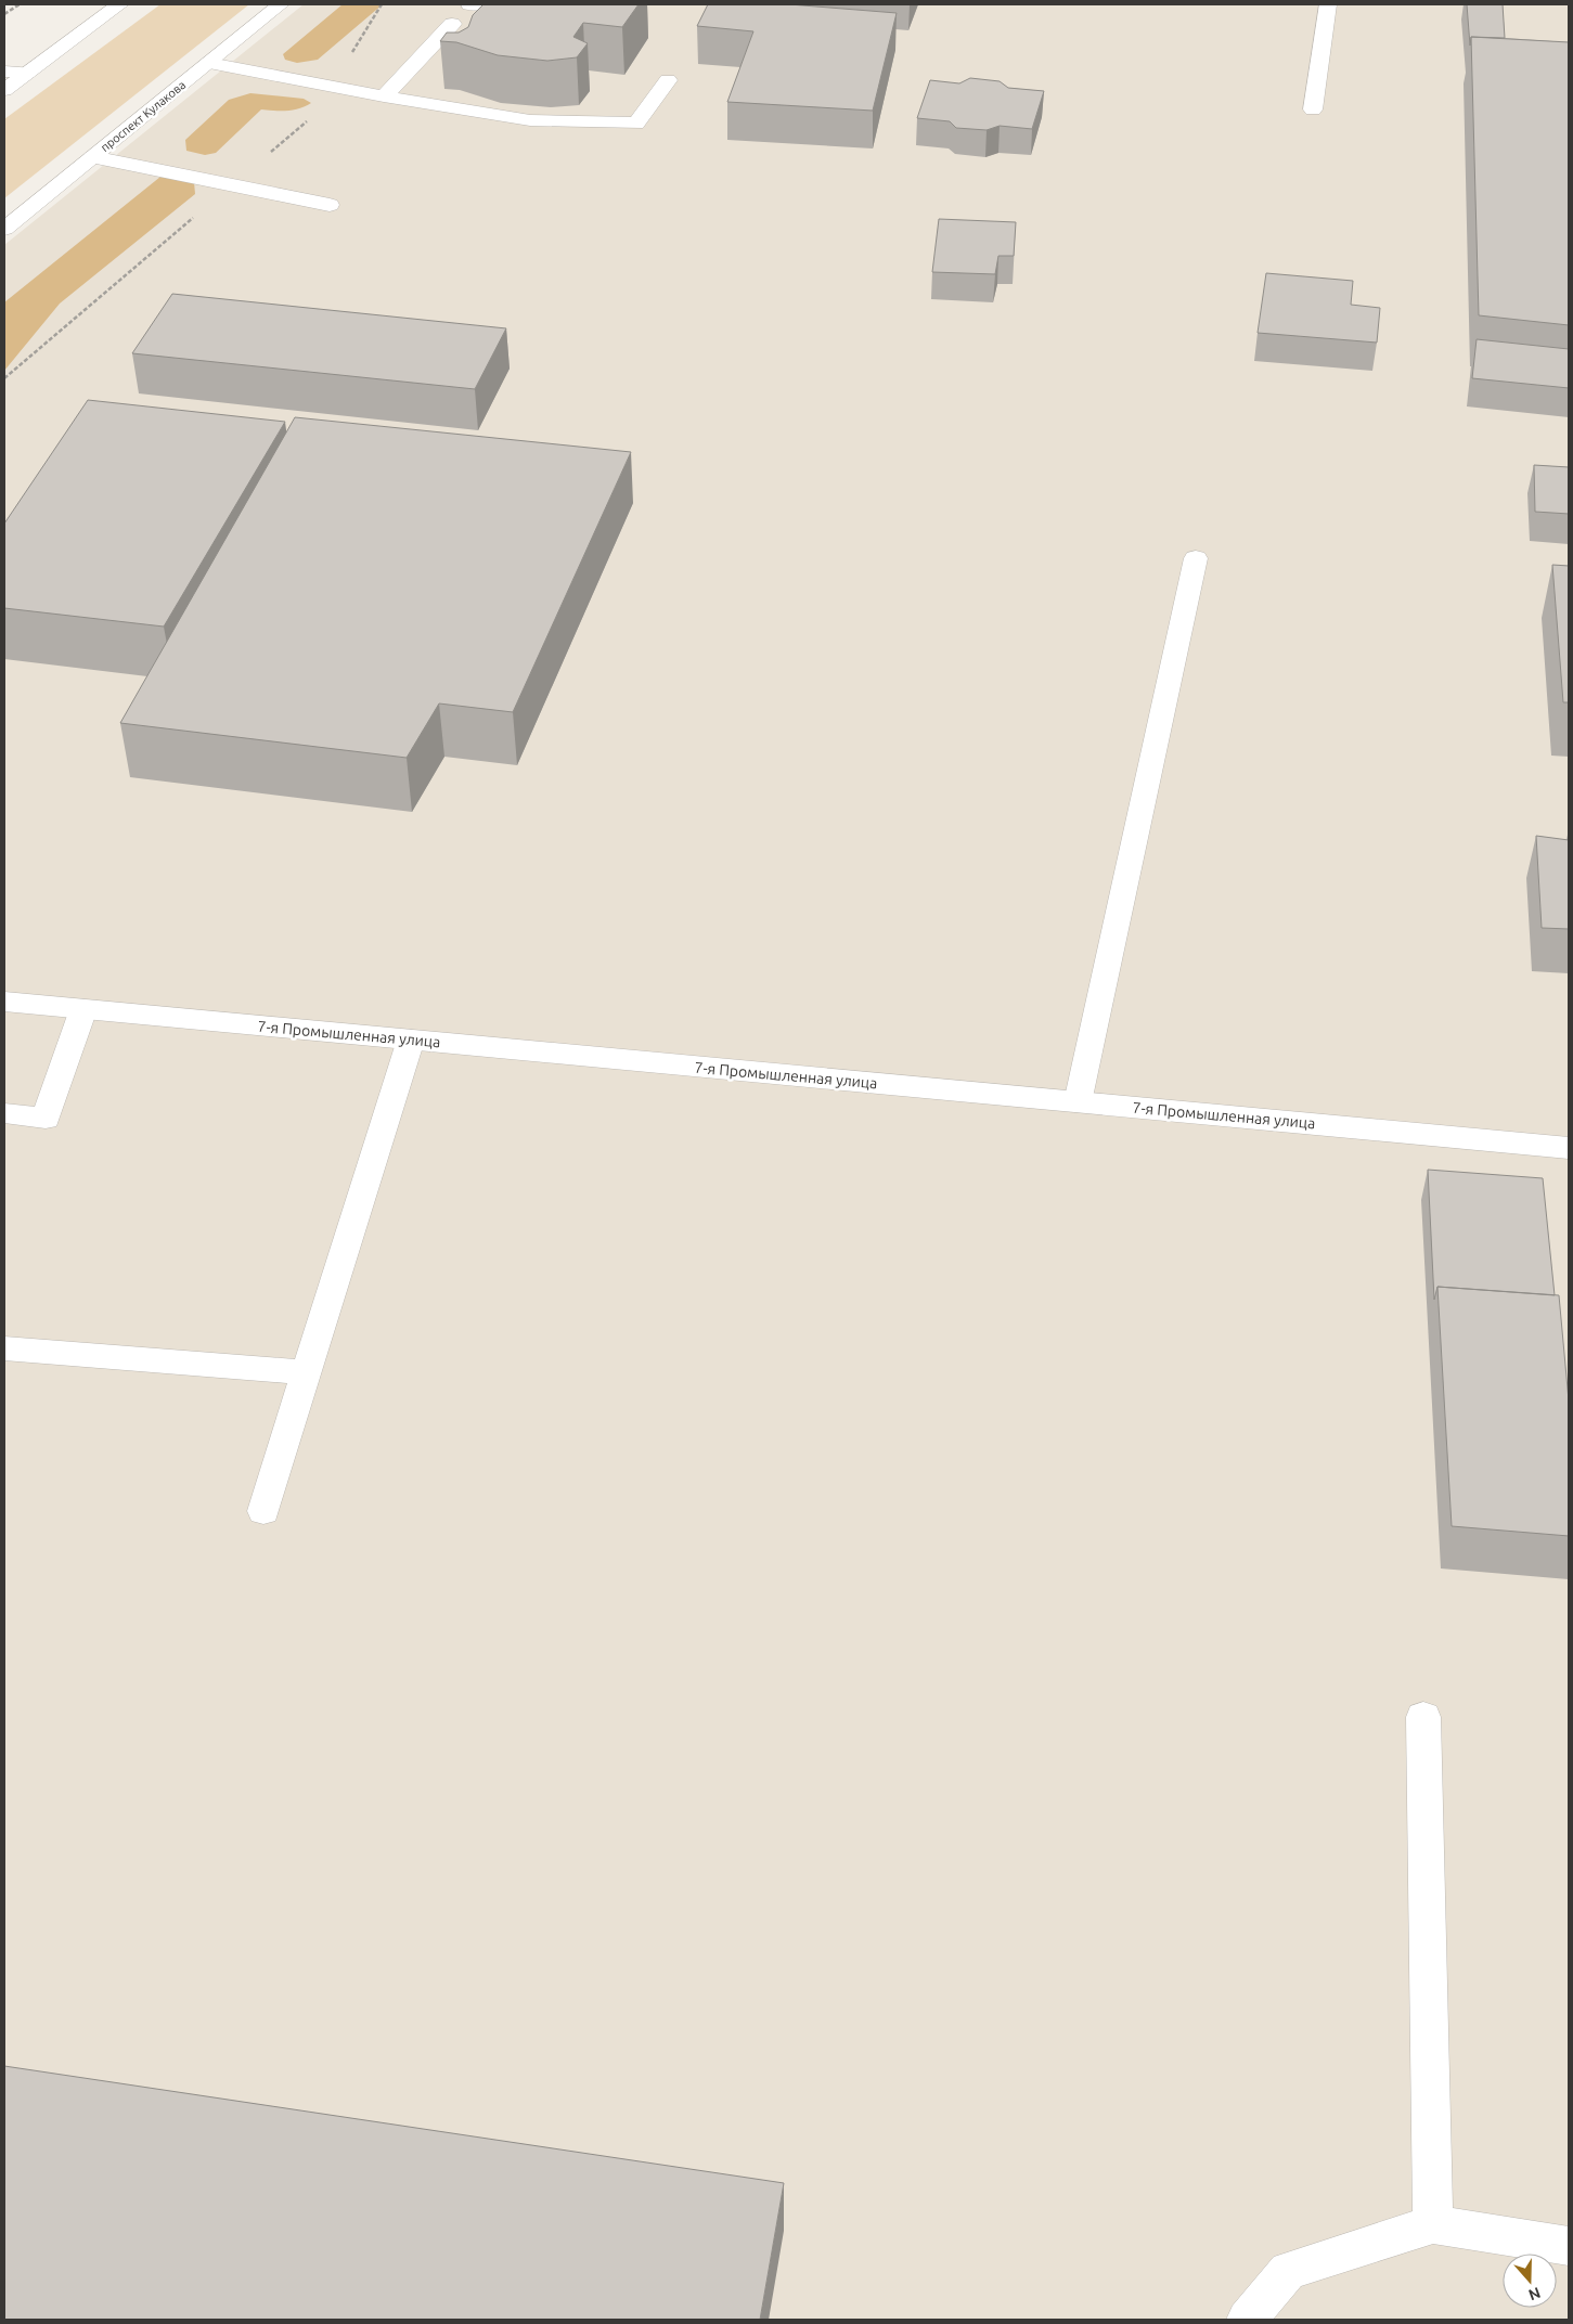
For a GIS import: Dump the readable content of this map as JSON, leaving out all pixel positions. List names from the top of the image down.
{
  "streets": {
    "street": ["проспект Кулакова", "7-я Промышленная улица"]
  },
  "north": "bottom"
}
